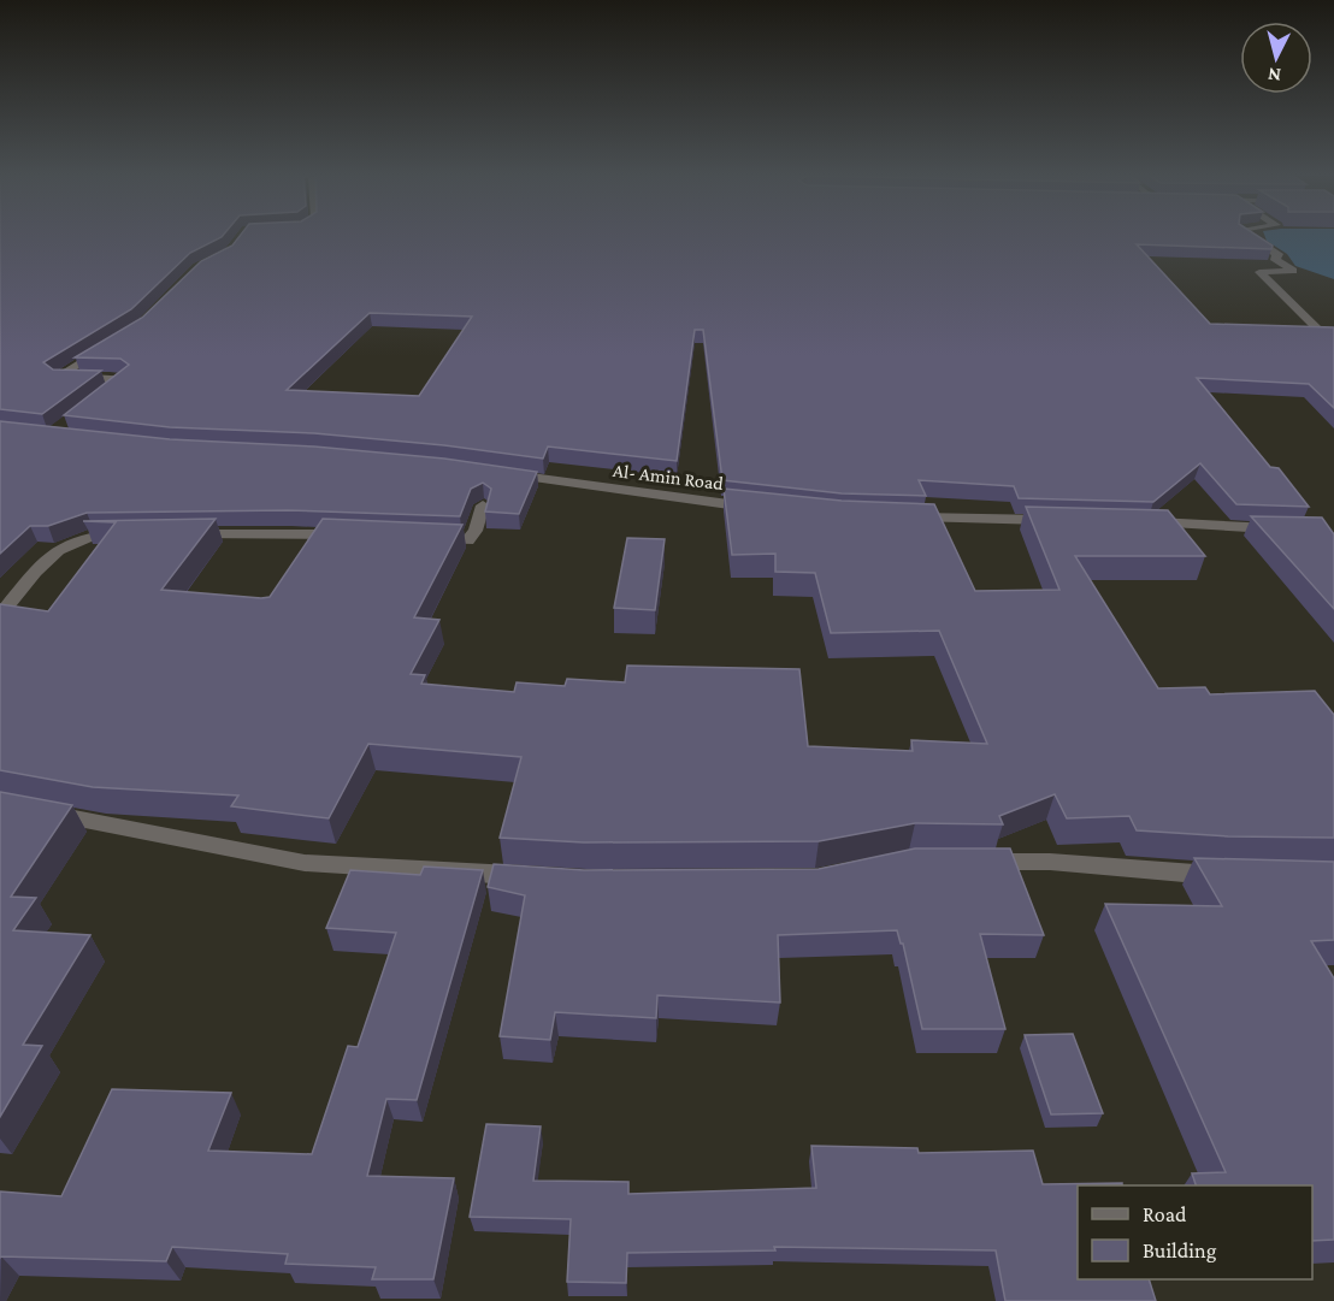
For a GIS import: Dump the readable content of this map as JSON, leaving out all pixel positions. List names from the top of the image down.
{
  "streets": {
    "street": ["Al- Amin Road"]
  },
  "legend": ["Road", "Building"],
  "north": "bottom"
}
